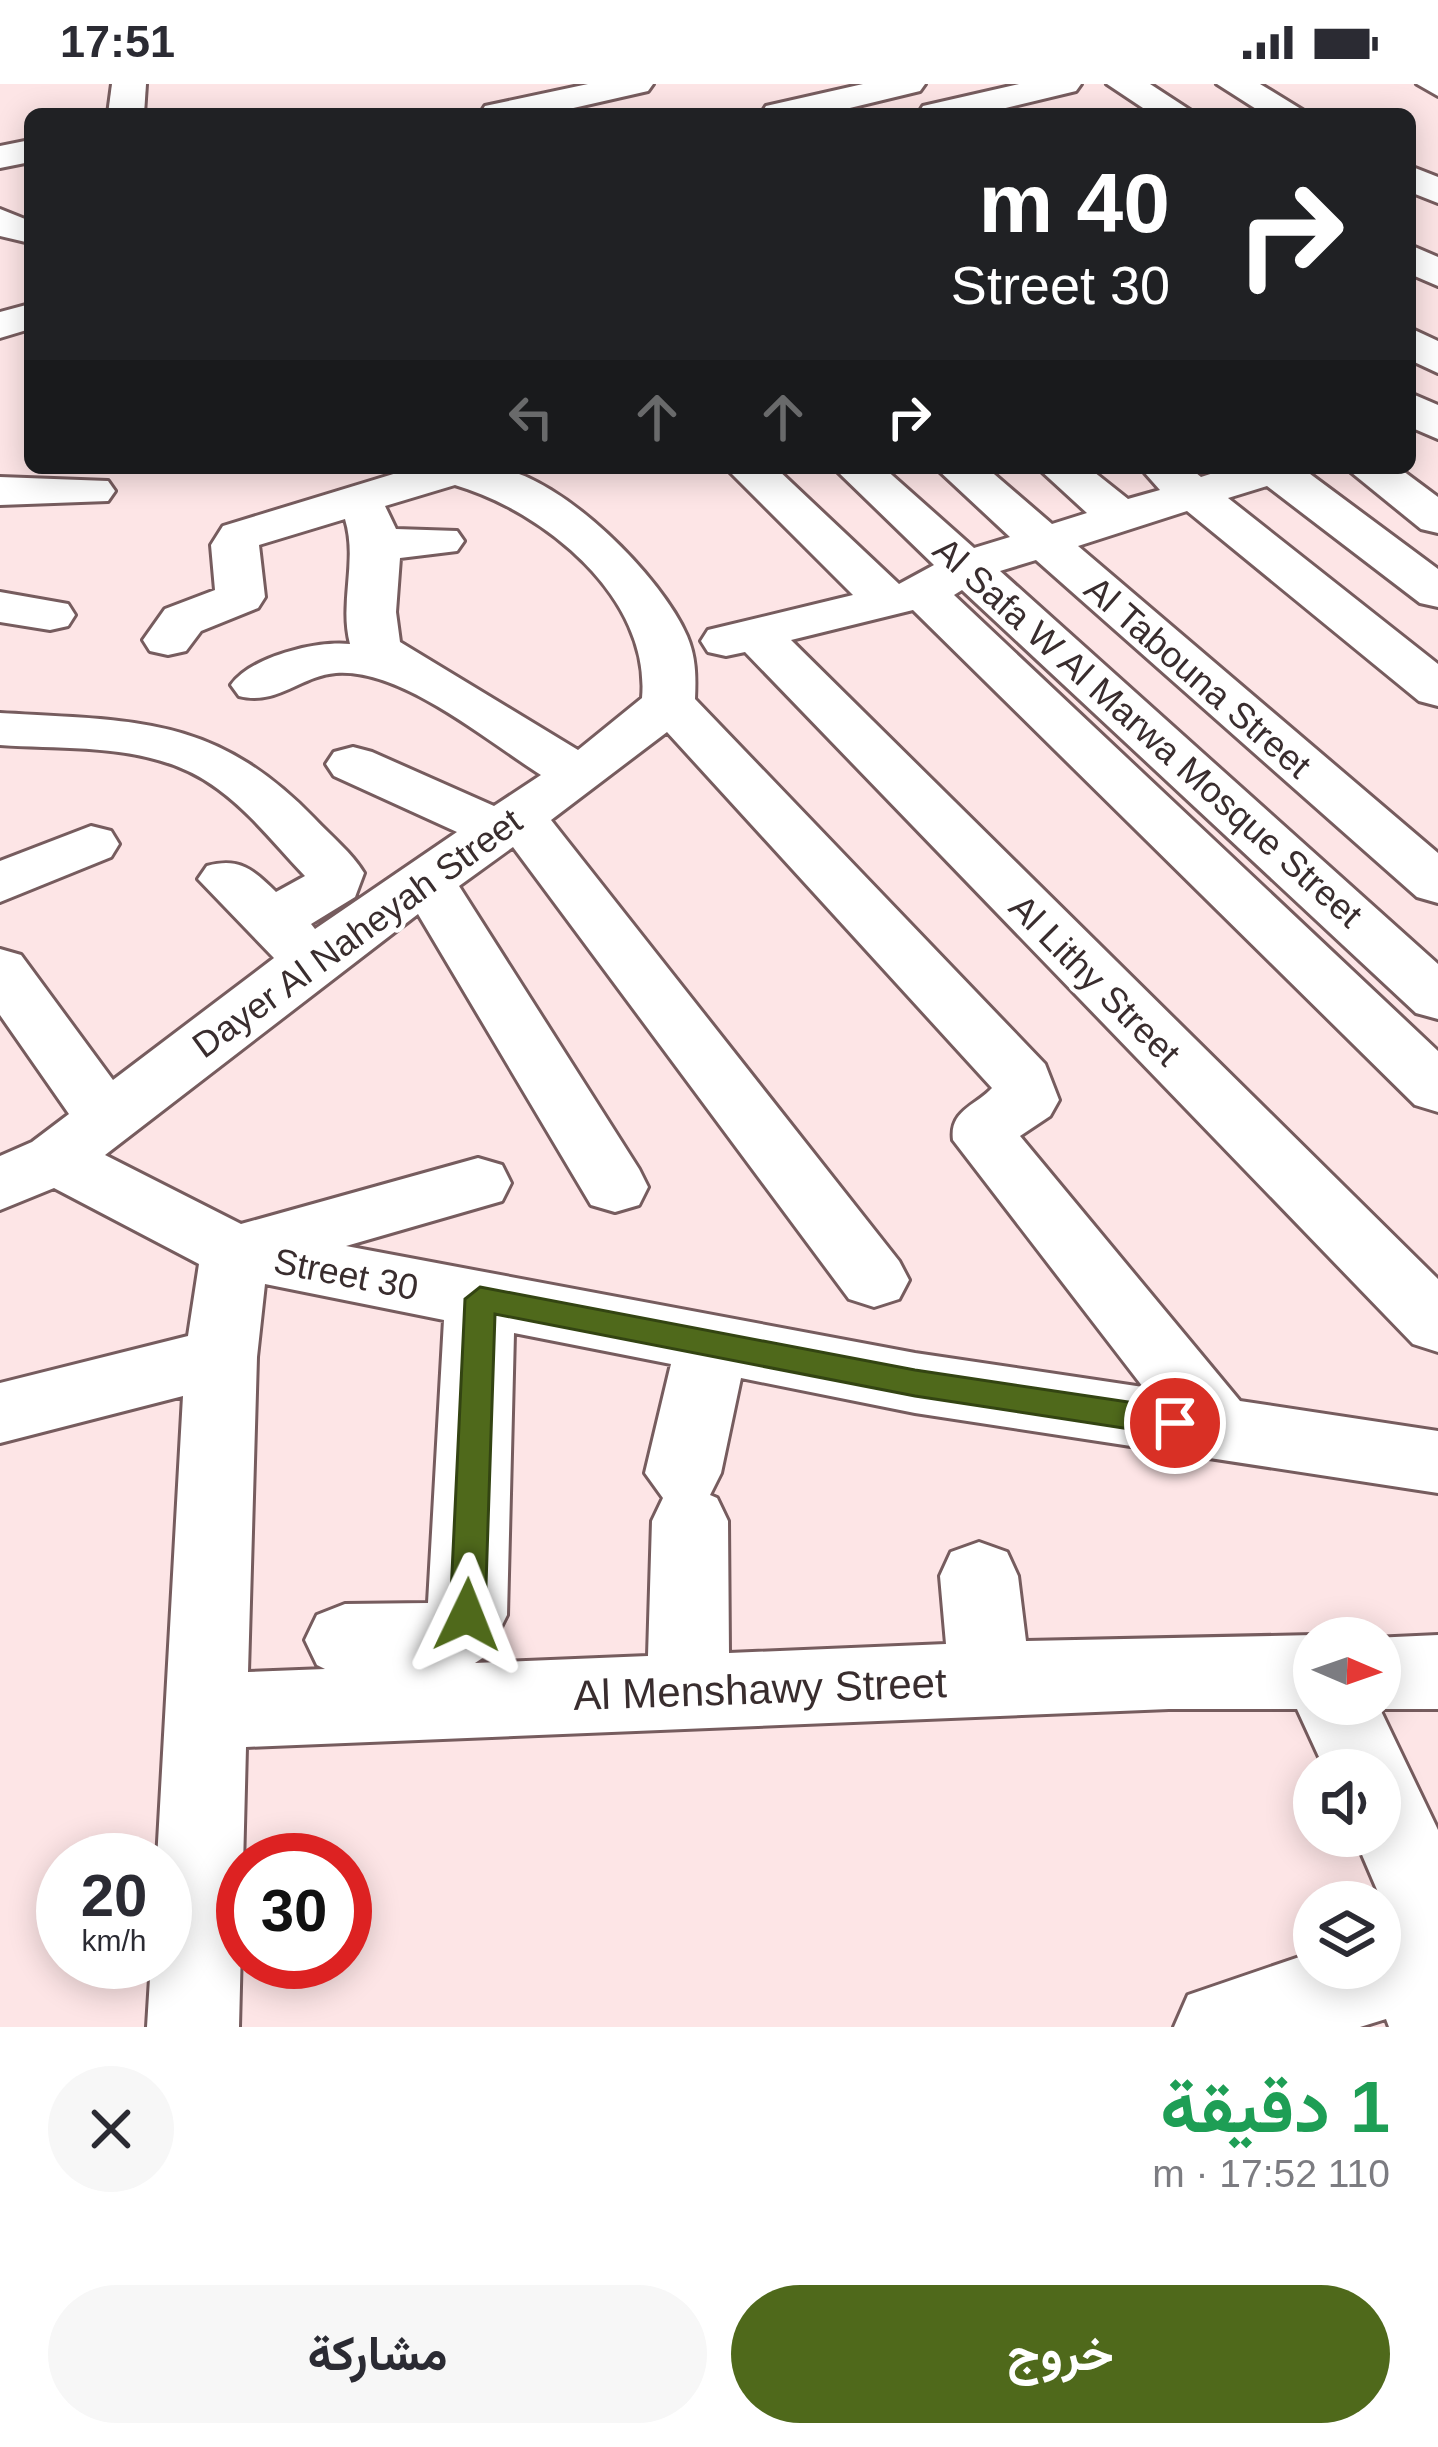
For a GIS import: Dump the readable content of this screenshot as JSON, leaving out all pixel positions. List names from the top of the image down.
{
  "streets": {
    "street": [
      "Al Tabouna Street",
      "Al Safa W Al Marwa Mosque Street",
      "Dayer Al Naheyah Street",
      "Al Lithy Street",
      "Street 30",
      "Al Menshawy Street"
    ]
  },
  "crossings": [
    ["Dayer Al Naheyah Street", "Street 30"]
  ],
  "north": "right",
  "page": {
    "status": "17:51",
    "turn": ["40 m", "Street 30"],
    "speed": "20 km/h",
    "limit": "30",
    "heading": ["1 دقيقة", "110 m · 17:52"],
    "buttons": ["خروج", "مشاركة"]
  }
}
